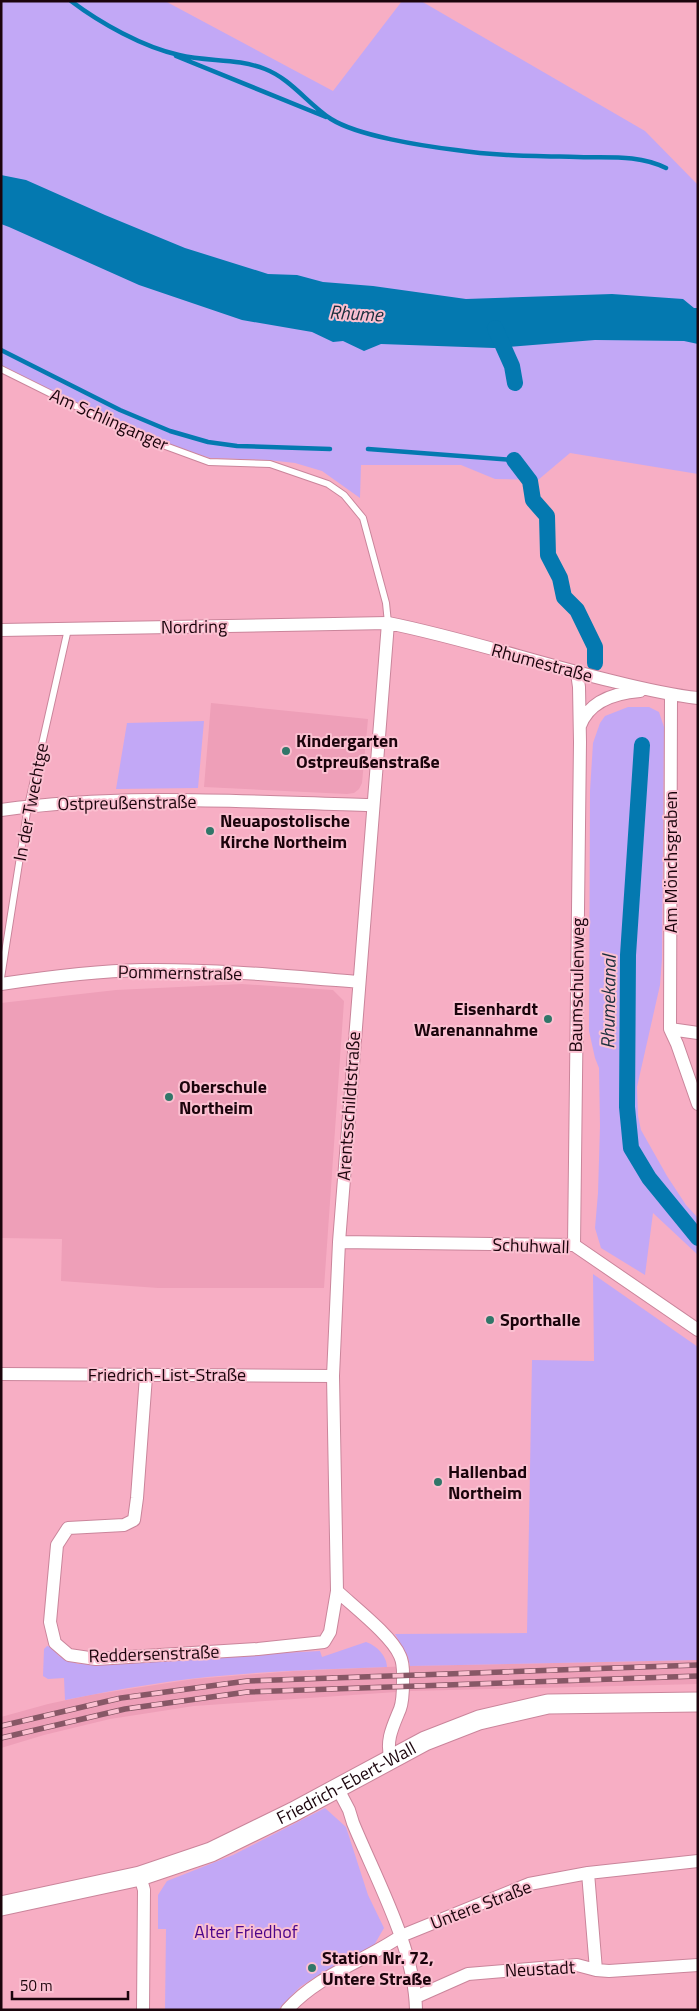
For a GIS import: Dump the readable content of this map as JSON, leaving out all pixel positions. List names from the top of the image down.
{
  "streets": {
    "main road": ["Friedrich-Ebert-Wall"],
    "street": [
      "Nordring",
      "Rhumestraße",
      "Ostpreußenstraße",
      "Am Mönchsgraben",
      "Pommernstraße",
      "Baumschulenweg",
      "Arentsschildtstraße",
      "Schuhwall",
      "Friedrich-List-Straße",
      "Reddersenstraße",
      "Untere Straße",
      "Neustadt"
    ],
    "lane": ["Am Schlinganger", "In der Twechtge"]
  },
  "crossings": [
    ["Am Schlinganger", "Nordring"],
    ["Am Schlinganger", "Rhumestraße"],
    ["Am Schlinganger", "Arentsschildtstraße"],
    ["Nordring", "Rhumestraße"],
    ["Nordring", "In der Twechtge"],
    ["Nordring", "Arentsschildtstraße"],
    ["Rhumestraße", "Am Mönchsgraben"],
    ["Rhumestraße", "Baumschulenweg"],
    ["Rhumestraße", "Arentsschildtstraße"],
    ["In der Twechtge", "Ostpreußenstraße"],
    ["Ostpreußenstraße", "Arentsschildtstraße"],
    ["Pommernstraße", "Arentsschildtstraße"],
    ["Baumschulenweg", "Schuhwall"],
    ["Arentsschildtstraße", "Schuhwall"],
    ["Arentsschildtstraße", "Friedrich-List-Straße"],
    ["Arentsschildtstraße", "Reddersenstraße"],
    ["Friedrich-List-Straße", "Reddersenstraße"]
  ],
  "water": ["Rhume", "Rhumekanal"],
  "parks": ["Alter Friedhof"],
  "places": [
    "Kindergarten Ostpreußenstraße",
    "Neuapostolische Kirche Northeim",
    "Eisenhardt Warenannahme",
    "Oberschule Northeim",
    "Sporthalle",
    "Hallenbad Northeim",
    "Station Nr. 72, Untere Straße"
  ],
  "scale_bar": "50 m"
}
